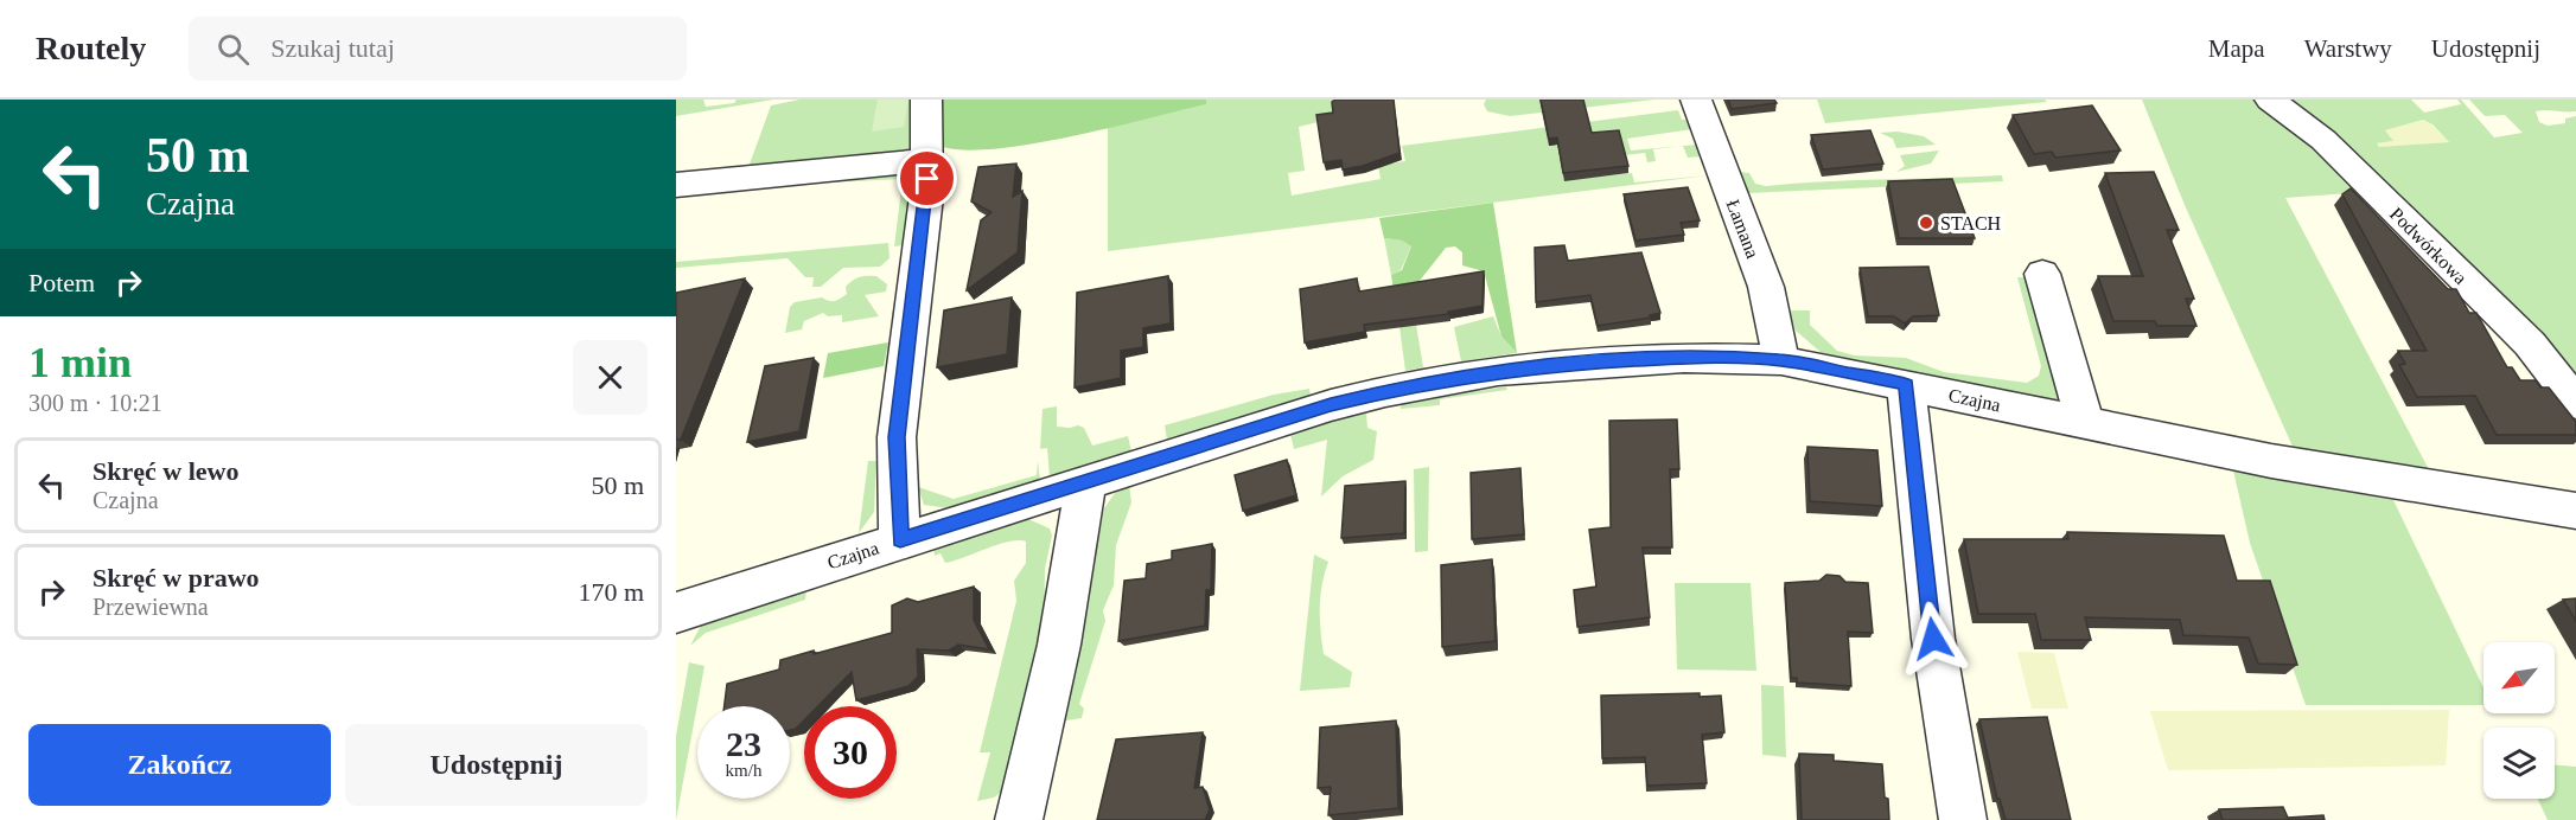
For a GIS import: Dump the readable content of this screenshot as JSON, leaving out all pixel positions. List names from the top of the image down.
{
  "streets": {
    "street": ["Łamana", "Podwórkowa", "Czajna"]
  },
  "crossings": [
    ["Łamana", "Czajna"]
  ],
  "places": ["STACH"],
  "north": "bottom left",
  "page": {
    "header": "Routely",
    "search": "Szukaj tutaj",
    "nav": ["Mapa", "Warstwy", "Udostępnij"],
    "turn": ["50 m", "Czajna"],
    "then": "Potem",
    "heading": ["1 min", "300 m · 10:21"],
    "list": [
      {
        "name": "Skręć w lewo",
        "note": "Czajna",
        "value": "50 m"
      },
      {
        "name": "Skręć w prawo",
        "note": "Przewiewna",
        "value": "170 m"
      }
    ],
    "speed": "23 km/h",
    "limit": "30",
    "buttons": ["Zakończ", "Udostępnij"]
  }
}
